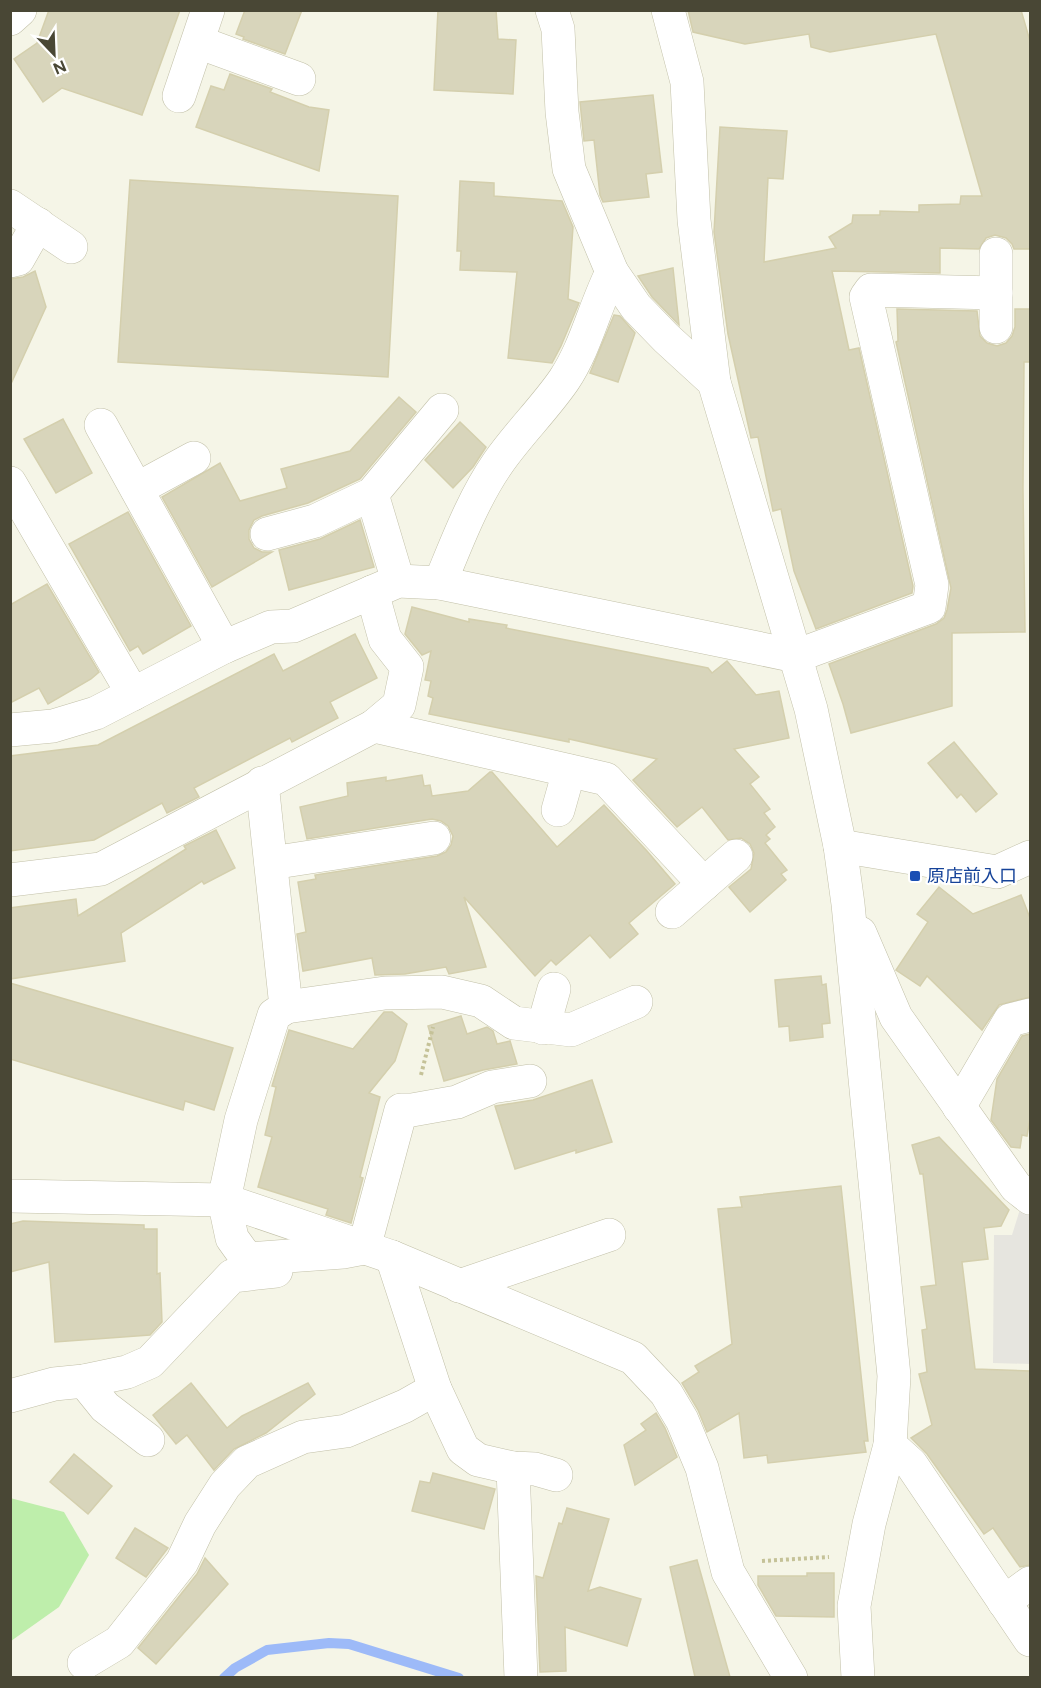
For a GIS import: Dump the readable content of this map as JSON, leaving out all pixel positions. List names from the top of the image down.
{
  "places": {
    "transit": ["原店前入口"]
  },
  "north": "bottom right"
}
